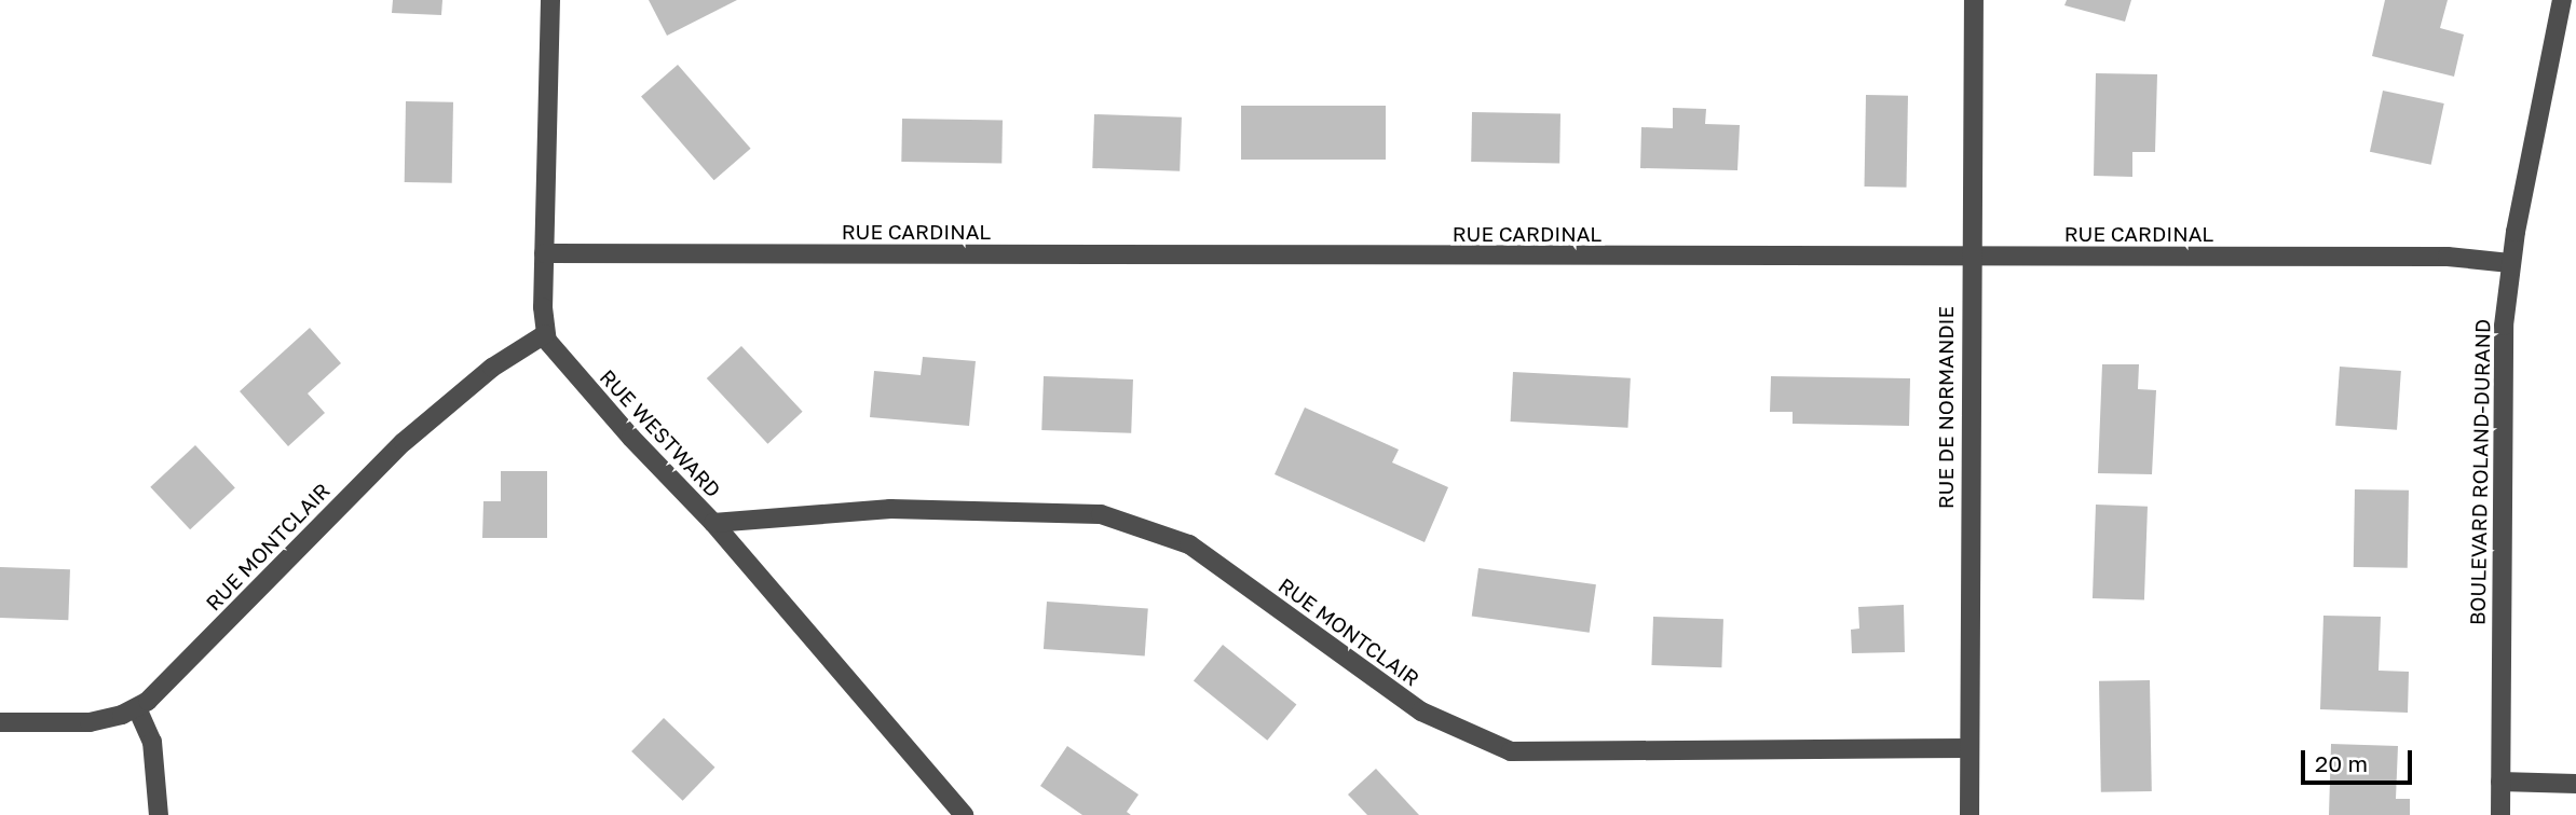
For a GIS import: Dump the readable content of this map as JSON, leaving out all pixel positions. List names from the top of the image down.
{
  "streets": {
    "street": [
      "RUE CARDINAL",
      "RUE DE NORMANDIE",
      "RUE WESTWARD",
      "BOULEVARD ROLAND-DURAND",
      "RUE MONTCLAIR"
    ]
  },
  "crossings": [
    ["RUE CARDINAL", "RUE DE NORMANDIE"],
    ["RUE CARDINAL", "BOULEVARD ROLAND-DURAND"],
    ["RUE DE NORMANDIE", "RUE MONTCLAIR"],
    ["RUE WESTWARD", "RUE MONTCLAIR"]
  ],
  "scale_bar": "20 m"
}
